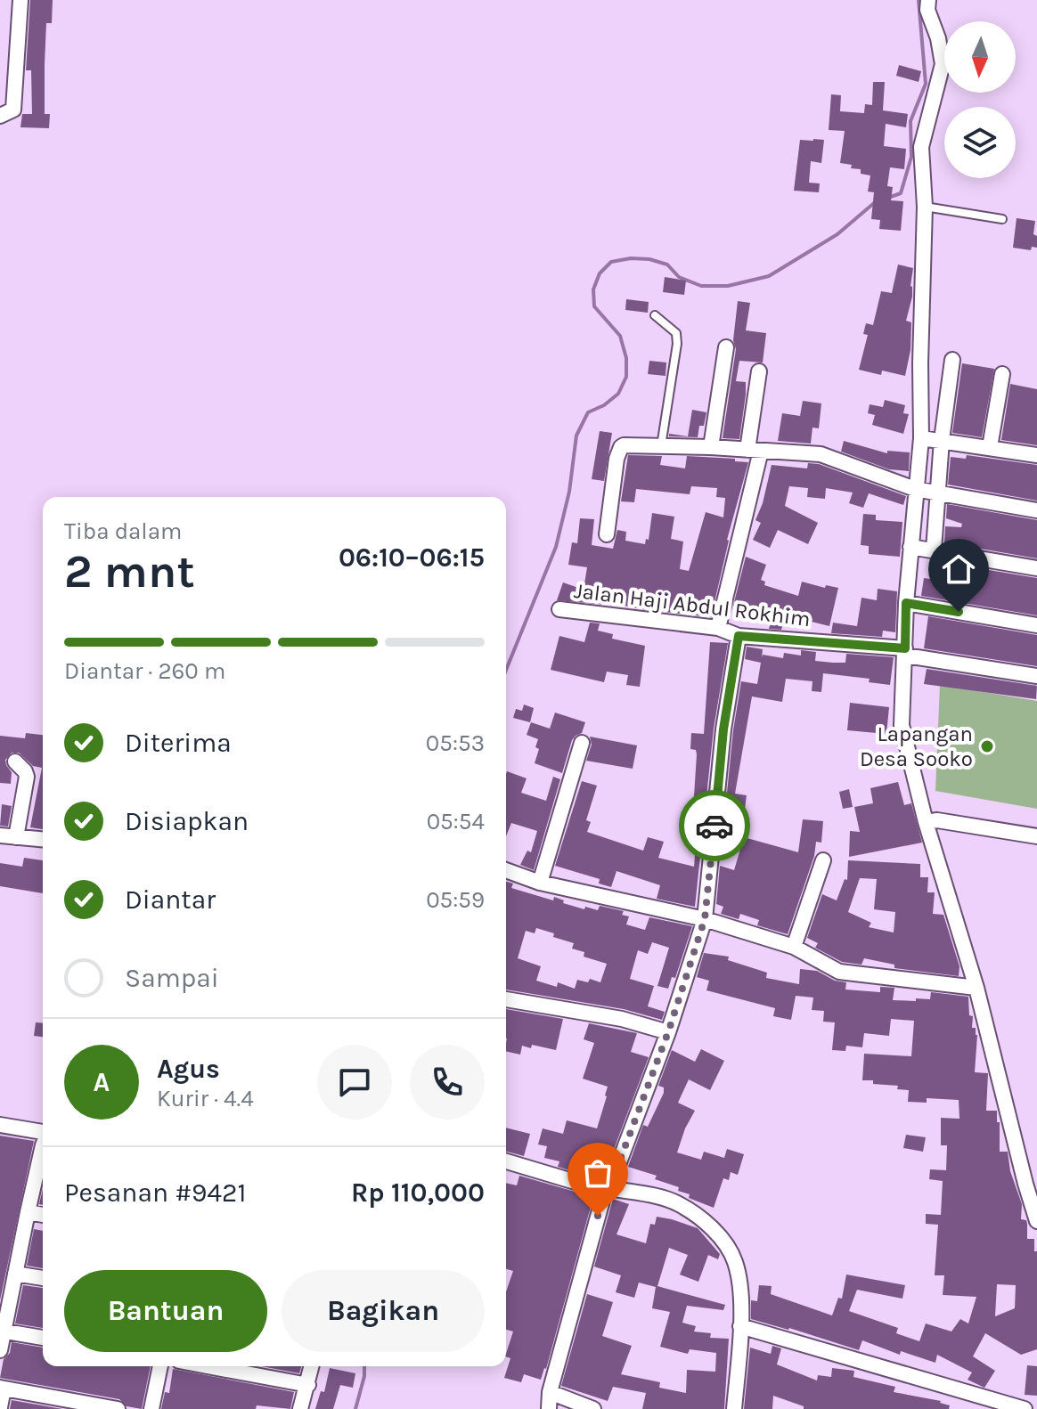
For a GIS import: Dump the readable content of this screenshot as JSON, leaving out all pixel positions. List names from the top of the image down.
{
  "streets": {
    "street": ["Jalan Haji Abdul Rokhim"]
  },
  "places": ["Lapangan Desa Sooko"],
  "north": "bottom",
  "page": {
    "heading": ["2 mnt", "Tiba dalam", "06:10–06:15"],
    "panel": [
      "Agus",
      "Kurir · 4.4",
      "Pesanan #9421",
      "Rp 110,000"
    ],
    "bar": "Diantar · 260 m",
    "list": [
      ["Diterima", "05:53"],
      ["Disiapkan", "05:54"],
      ["Diantar", "05:59"],
      "Sampai"
    ],
    "round": "A",
    "buttons": ["Bantuan", "Bagikan"]
  }
}
